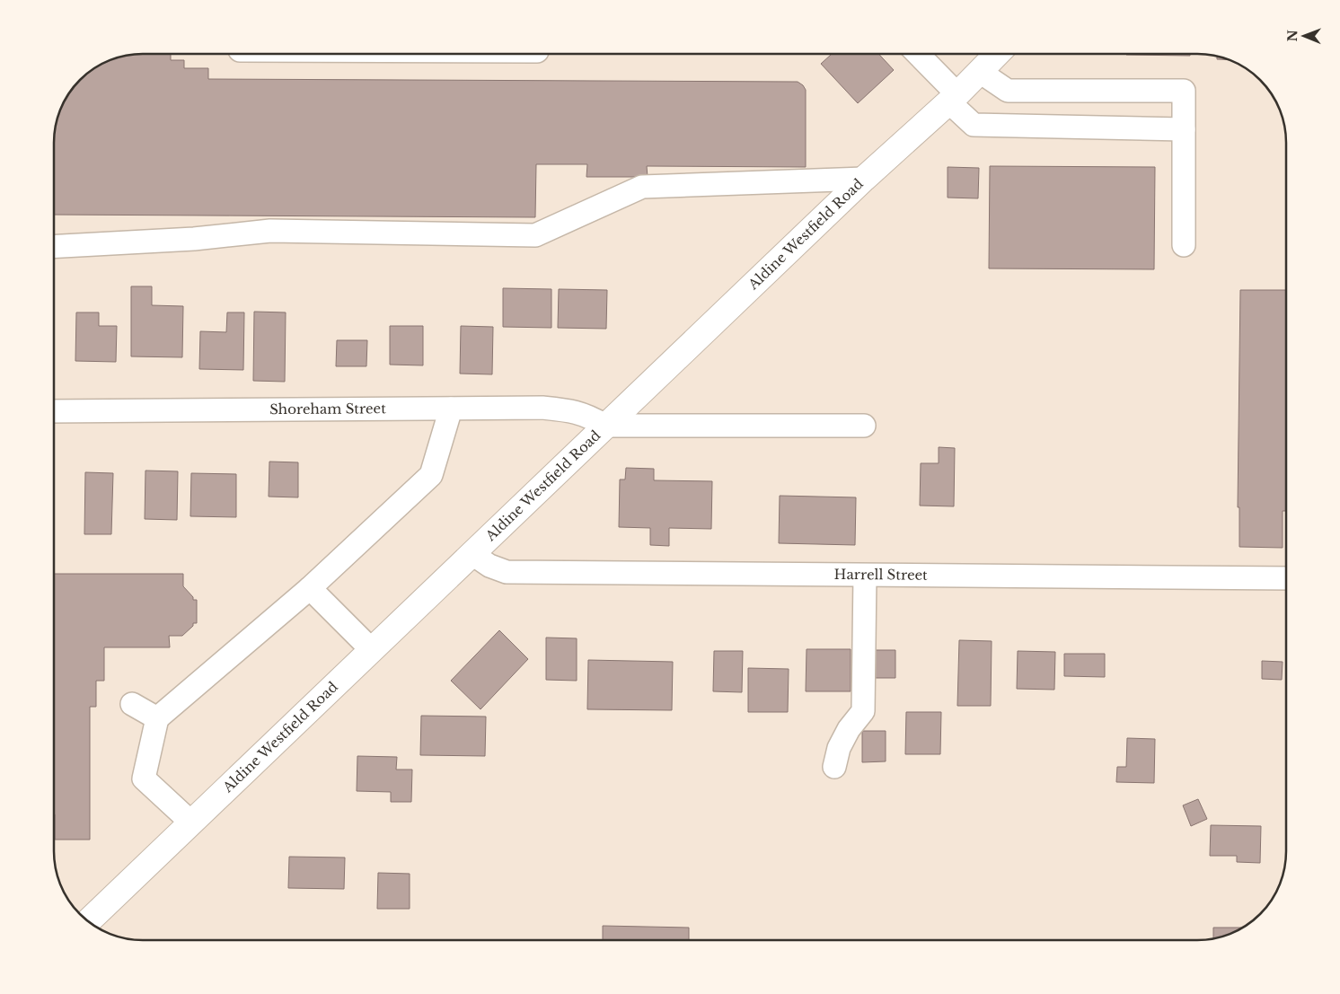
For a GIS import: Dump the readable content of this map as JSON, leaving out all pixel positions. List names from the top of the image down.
{
  "streets": {
    "main road": ["Aldine Westfield Road"],
    "street": ["Shoreham Street", "Harrell Street"]
  },
  "crossings": [
    ["Aldine Westfield Road", "Shoreham Street"],
    ["Aldine Westfield Road", "Harrell Street"]
  ],
  "north": "left"
}
